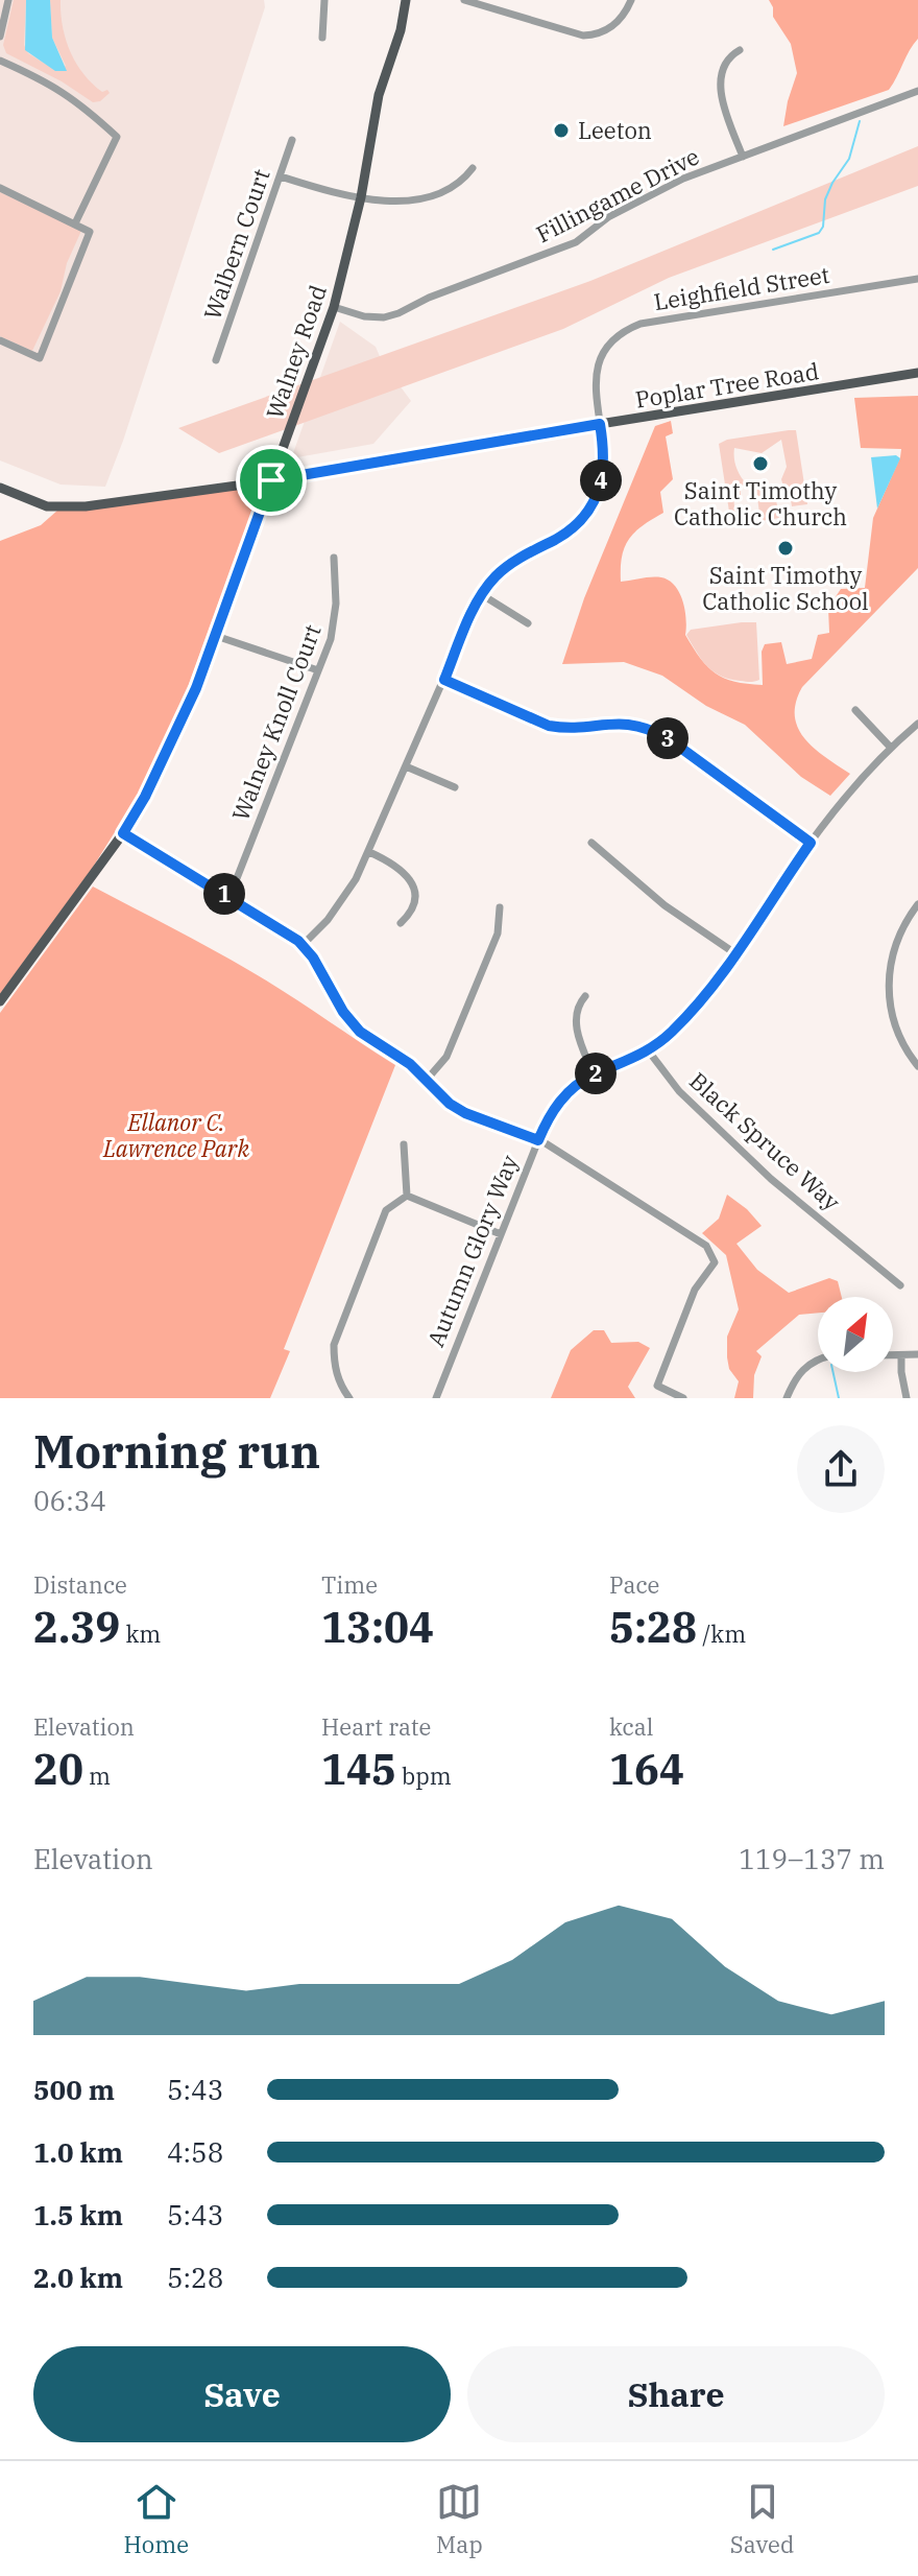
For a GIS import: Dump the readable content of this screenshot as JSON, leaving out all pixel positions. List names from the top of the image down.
{
  "streets": {
    "main road": ["Walney Road", "Poplar Tree Road"],
    "street": [
      "Fillingame Drive",
      "Walbern Court",
      "Leighfield Street",
      "Walney Knoll Court",
      "Black Spruce Way",
      "Autumn Glory Way"
    ]
  },
  "crossings": [
    ["Fillingame Drive", "Walney Road"],
    ["Leighfield Street", "Poplar Tree Road"],
    ["Walney Road", "Poplar Tree Road"],
    ["Black Spruce Way", "Autumn Glory Way"]
  ],
  "parks": ["Ellanor C. Lawrence Park"],
  "places": ["Leeton", "Saint Timothy Catholic Church", "Saint Timothy Catholic School"],
  "north": "top right",
  "page": {
    "pins": [
      "4",
      "3",
      "1",
      "2"
    ],
    "heading": ["Morning run", "06:34"],
    "stats": [
      ["Distance", "2.39 km"],
      ["Time", "13:04"],
      ["Pace", "5:28 /km"],
      ["Elevation", "20 m"],
      ["Heart rate", "145 bpm"],
      ["kcal", "164"]
    ],
    "chart": ["Elevation", "119–137 m"],
    "list": [
      {
        "name": "500 m",
        "note": "5:43"
      },
      {
        "name": "1.0 km",
        "note": "4:58"
      },
      {
        "name": "1.5 km",
        "note": "5:43"
      },
      {
        "name": "2.0 km",
        "note": "5:28"
      }
    ],
    "buttons": ["Save", "Share"],
    "tabs": ["Home", "Map", "Saved"]
  }
}
